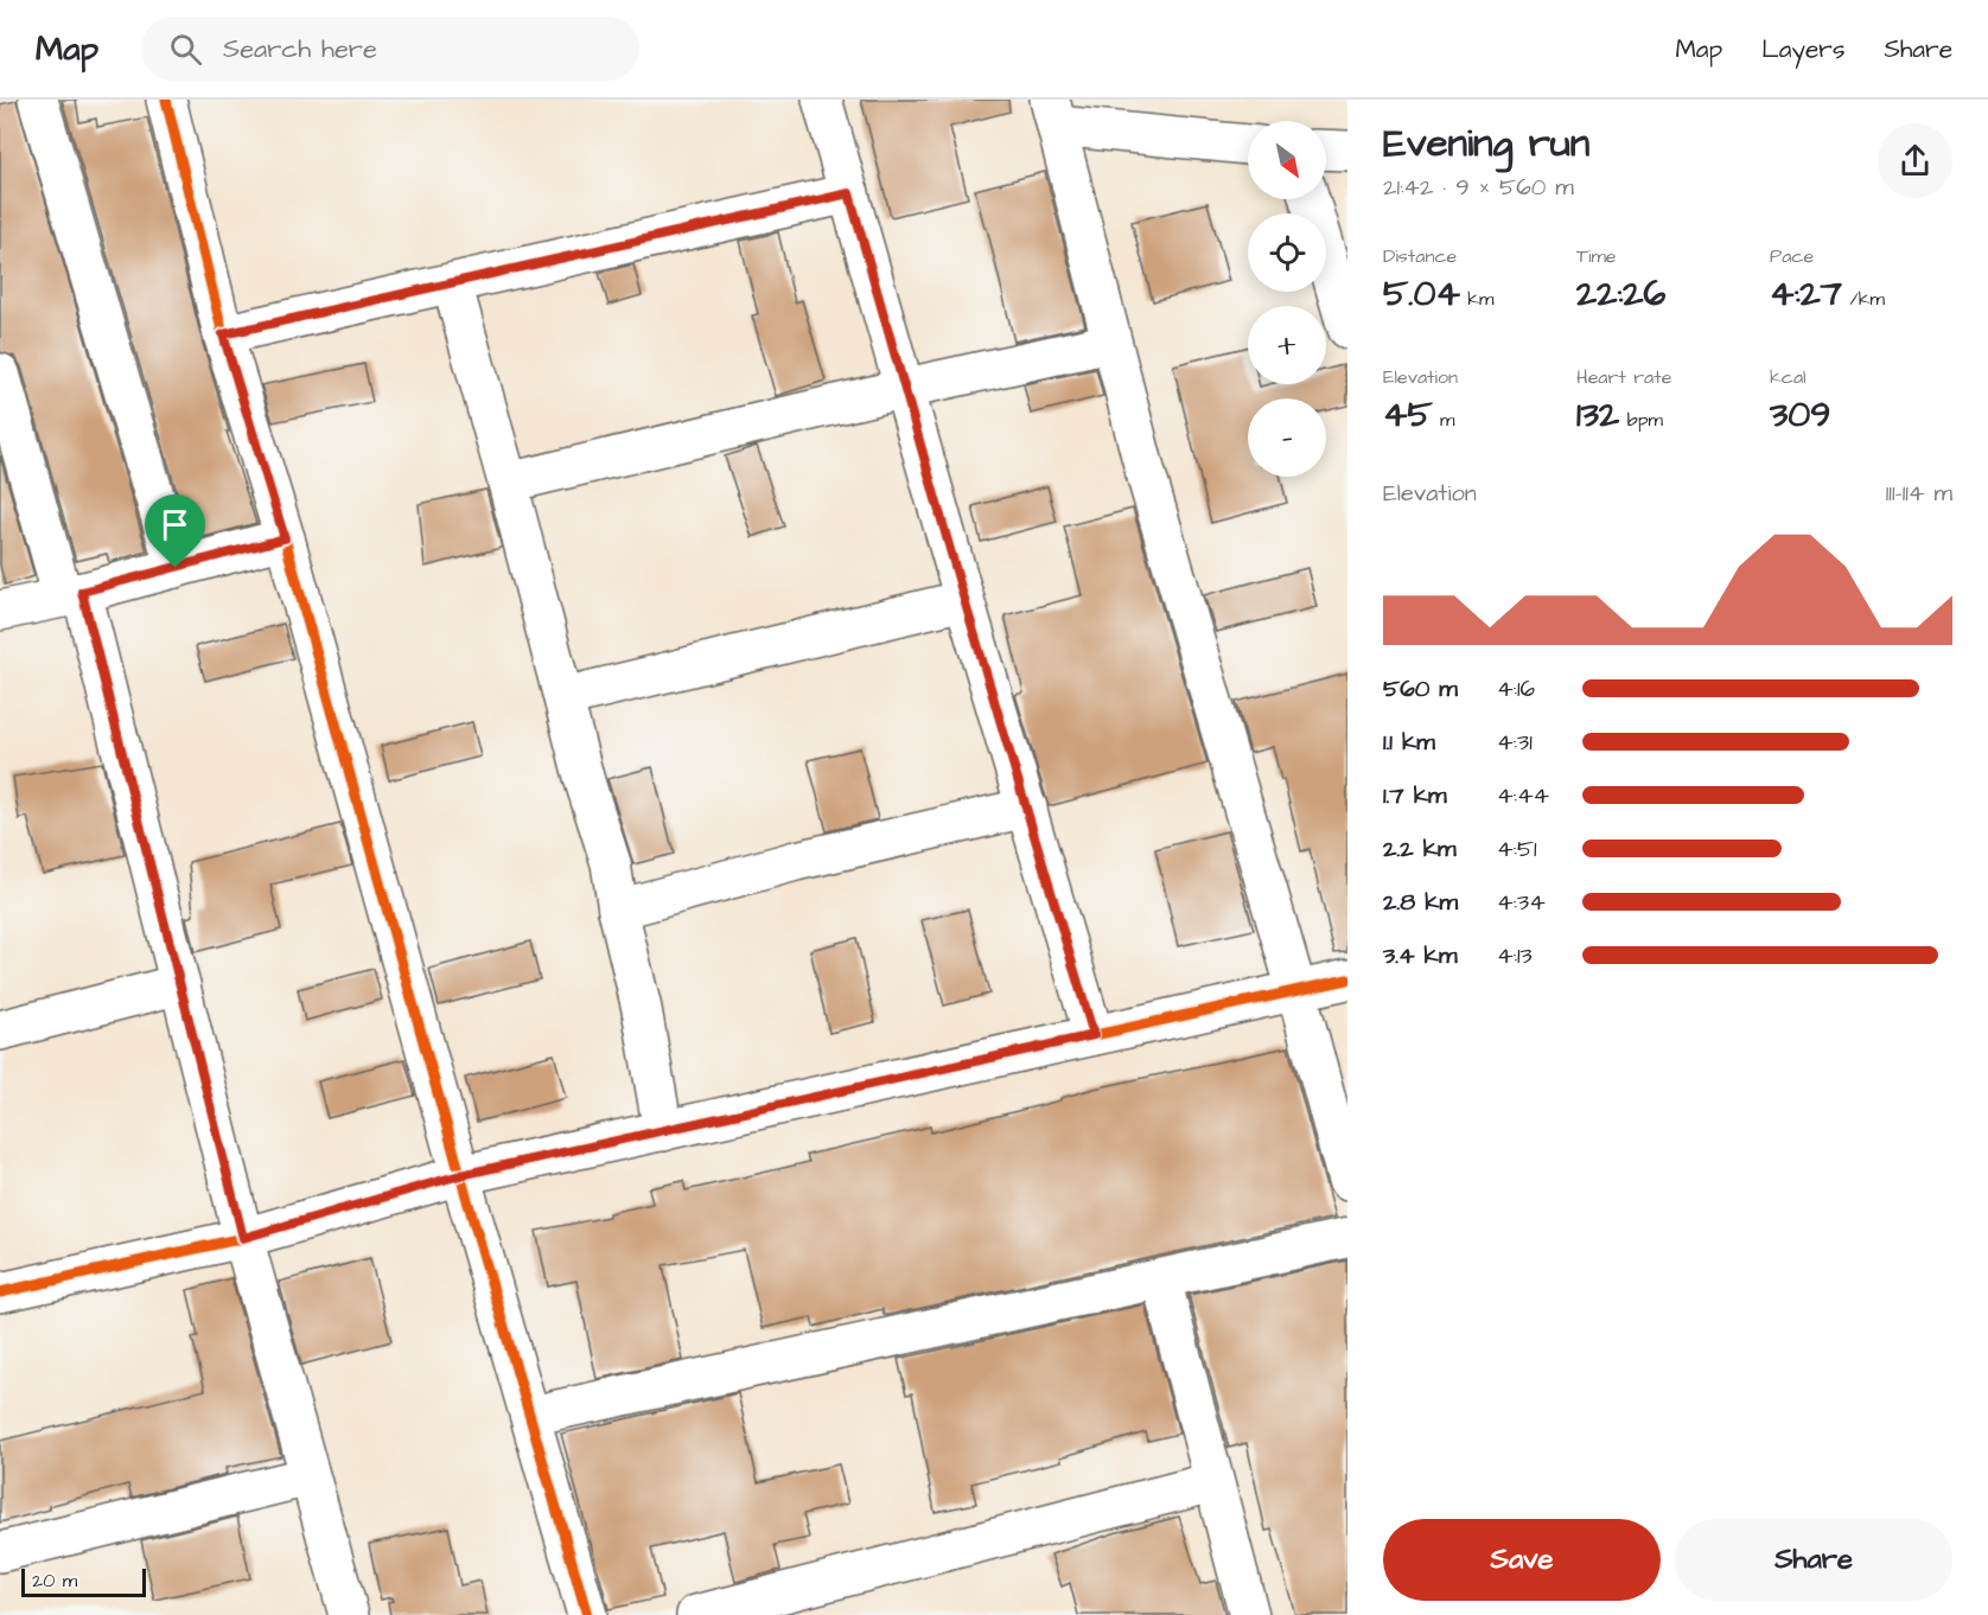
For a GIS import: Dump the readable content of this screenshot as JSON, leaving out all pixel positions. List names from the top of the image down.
{
  "scale_bar": "20 m",
  "north": "bottom right",
  "page": {
    "header": "Map",
    "search": "Search here",
    "nav": ["Map", "Layers", "Share"],
    "heading": ["Evening run", "21:42 · 9 × 560 m"],
    "map_buttons": ["+", "−"],
    "stats": [
      ["Distance", "5.04 km"],
      ["Time", "22:26"],
      ["Pace", "4:27 /km"],
      ["Elevation", "45 m"],
      ["Heart rate", "132 bpm"],
      ["kcal", "309"]
    ],
    "chart": ["Elevation", "111–114 m"],
    "list": [
      {
        "name": "560 m",
        "note": "4:16"
      },
      {
        "name": "1.1 km",
        "note": "4:31"
      },
      {
        "name": "1.7 km",
        "note": "4:44"
      },
      {
        "name": "2.2 km",
        "note": "4:51"
      },
      {
        "name": "2.8 km",
        "note": "4:34"
      },
      {
        "name": "3.4 km",
        "note": "4:13"
      }
    ],
    "buttons": ["Save", "Share"],
    "scale": "20 m"
  }
}
